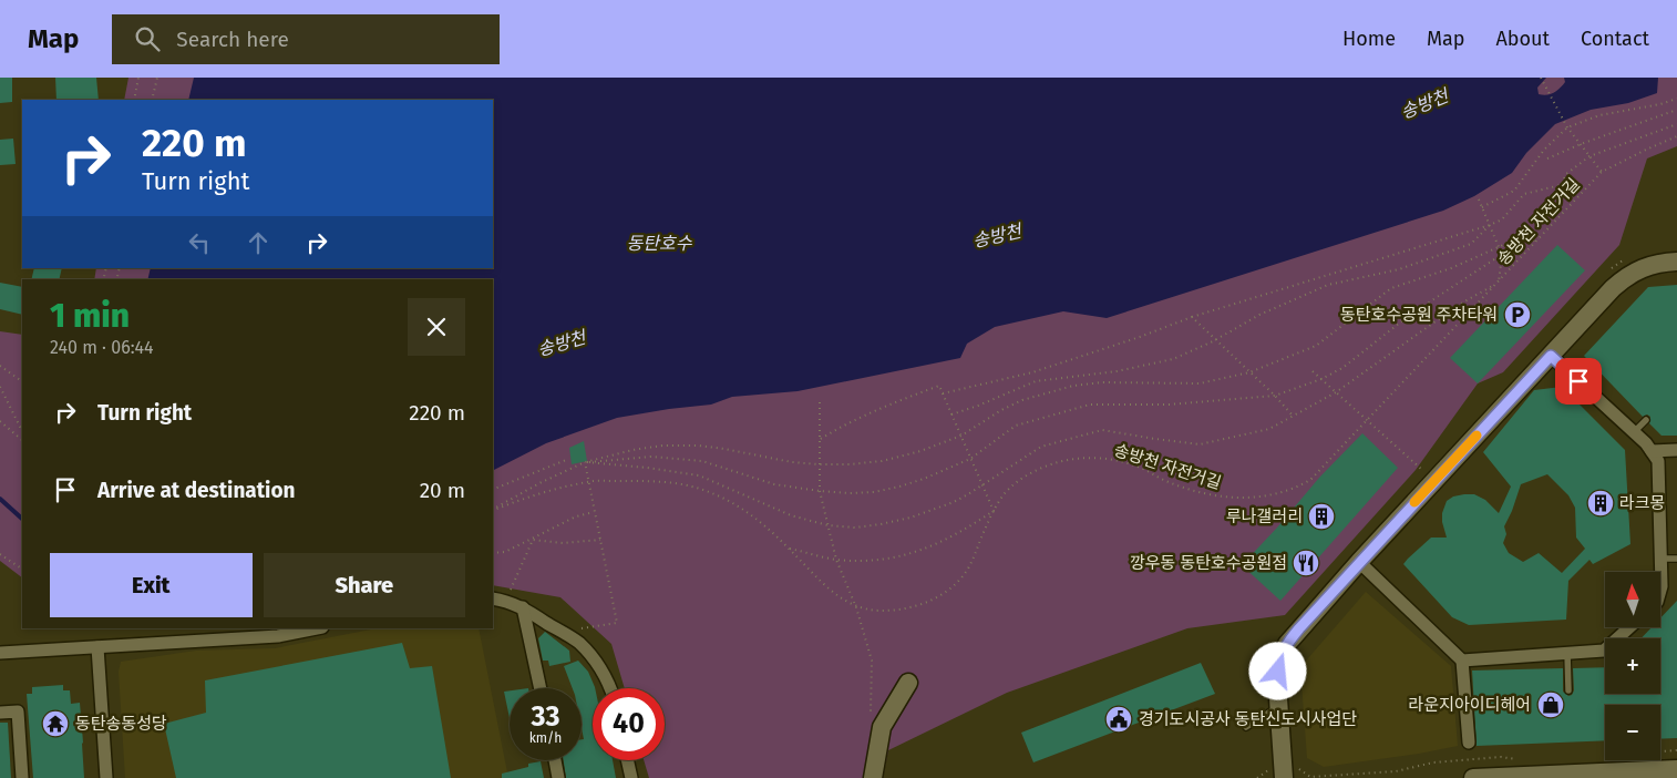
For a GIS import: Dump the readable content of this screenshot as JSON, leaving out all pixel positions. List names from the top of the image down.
{
  "streets": {
    "path": ["송방천 자전거길"]
  },
  "water": ["송방천", "동탄호수"],
  "places": {
    "parking": ["동탄호수공원 주차타워"],
    "building": ["라크몽", "루나갤러리"],
    "restaurant": ["깡우동 동탄호수공원점"],
    "shop": ["라운지아이디헤어"],
    "public building": ["경기도시공사 동탄신도시사업단"],
    "temple": ["동탄송동성당"]
  },
  "north": "top",
  "page": {
    "header": "Map",
    "search": "Search here",
    "nav": [
      "Home",
      "Map",
      "About",
      "Contact"
    ],
    "turn": ["220 m", "Turn right"],
    "heading": ["1 min", "240 m · 06:44"],
    "list": [
      {
        "name": "Turn right",
        "value": "220 m"
      },
      {
        "name": "Arrive at destination",
        "value": "20 m"
      }
    ],
    "buttons": ["Exit", "Share"],
    "map_buttons": ["+", "−"],
    "speed": "33 km/h",
    "limit": "40"
  }
}
